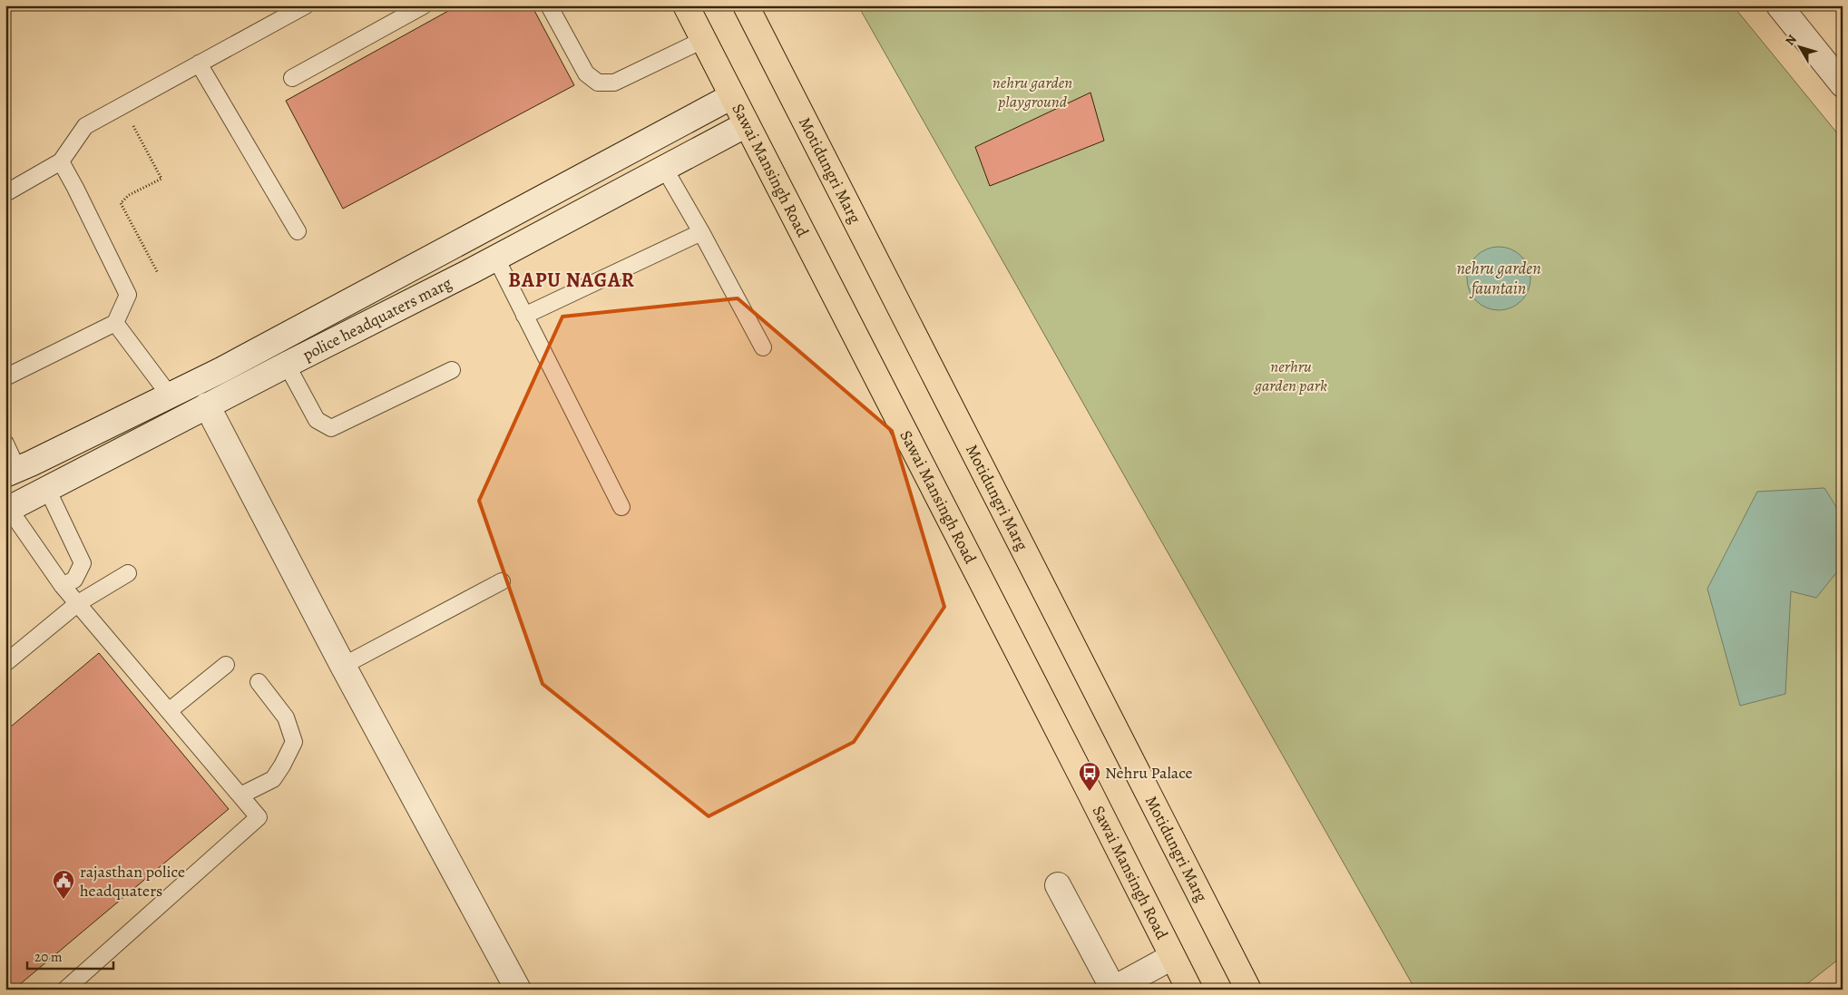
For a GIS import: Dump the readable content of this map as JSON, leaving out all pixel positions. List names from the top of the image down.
{
  "streets": {
    "main road": ["Sawai Mansingh Road", "Motidungri Marg"],
    "street": ["police headquaters marg"]
  },
  "crossings": [
    ["Sawai Mansingh Road", "police headquaters marg"]
  ],
  "districts": ["BAPU NAGAR"],
  "water": ["nehru garden fauntain"],
  "parks": ["nehru garden playground", "nerhru garden park"],
  "places": {
    "bus stop": ["Nehru Palace"],
    "public building": ["rajasthan police headquaters"]
  },
  "scale_bar": "20 m",
  "north": "top left"
}
